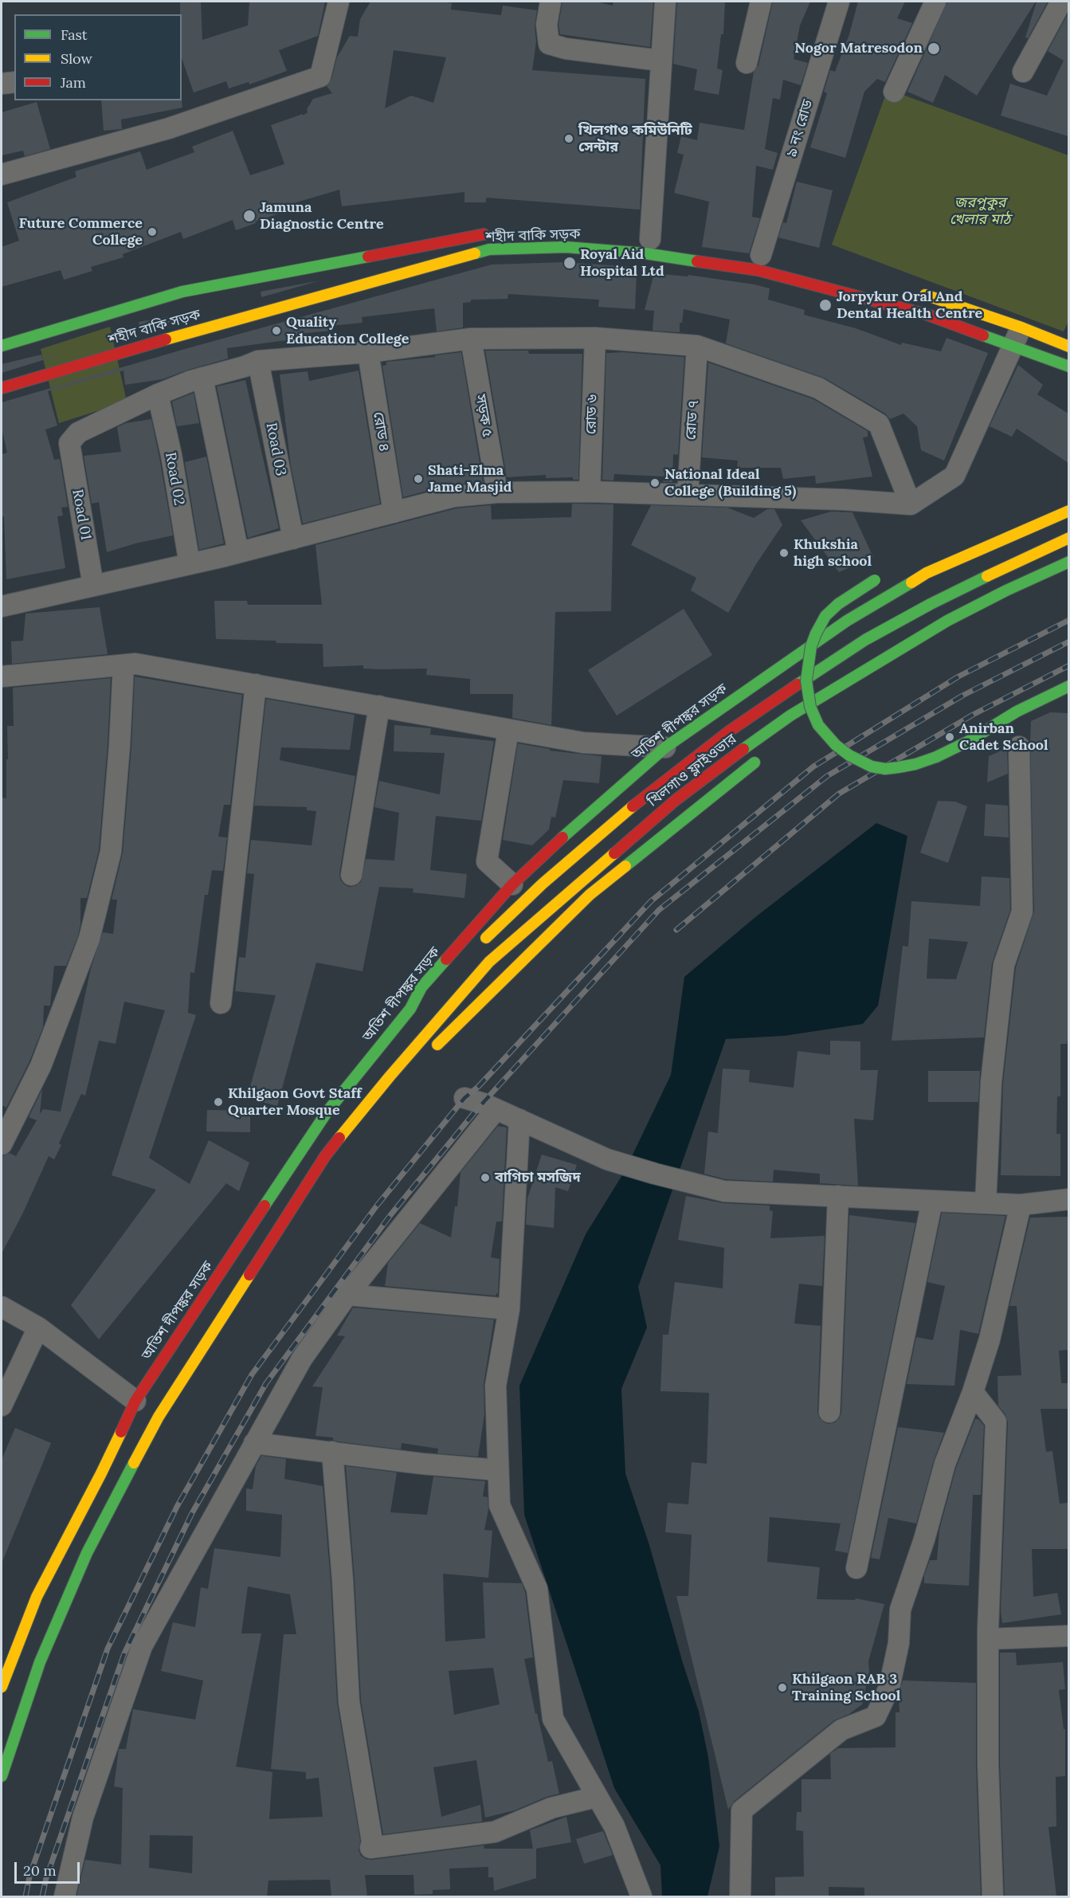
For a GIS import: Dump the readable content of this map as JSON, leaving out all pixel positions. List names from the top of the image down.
{
  "streets": {
    "main road": ["শহীদ বাকি সড়ক", "অতিশ দীপঙ্কর সড়ক", "খিলগাও ফ্লাইওভার"],
    "street": [
      "৯ নং রোড",
      "রোড ৬",
      "সড়ক ৫",
      "রোড ৭",
      "রোড ৪",
      "Road 03",
      "Road 02",
      "Road 01"
    ]
  },
  "crossings": [
    ["Road 02", "Road 01"],
    ["অতিশ দীপঙ্কর সড়ক", "খিলগাও ফ্লাইওভার"]
  ],
  "parks": ["জরপুকুর খেলার মাঠ"],
  "places": [
    "Nogor Matresodon",
    "খিলগাও কমিউনিটি সেন্টার",
    "Jamuna Diagnostic Centre",
    "Future Commerce College",
    "Royal Aid Hospital Ltd",
    "Jorpykur Oral And Dental Health Centre",
    "Quality Education College",
    "Shati-Elma Jame Masjid",
    "National Ideal College (Building 5)",
    "Khukshia high school",
    "Anirban Cadet School",
    "Khilgaon Govt Staff Quarter Mosque",
    "বাগিচা মসজিদ",
    "Khilgaon RAB 3 Training School"
  ],
  "legend": ["Fast", "Slow", "Jam"],
  "scale_bar": "20 m"
}
